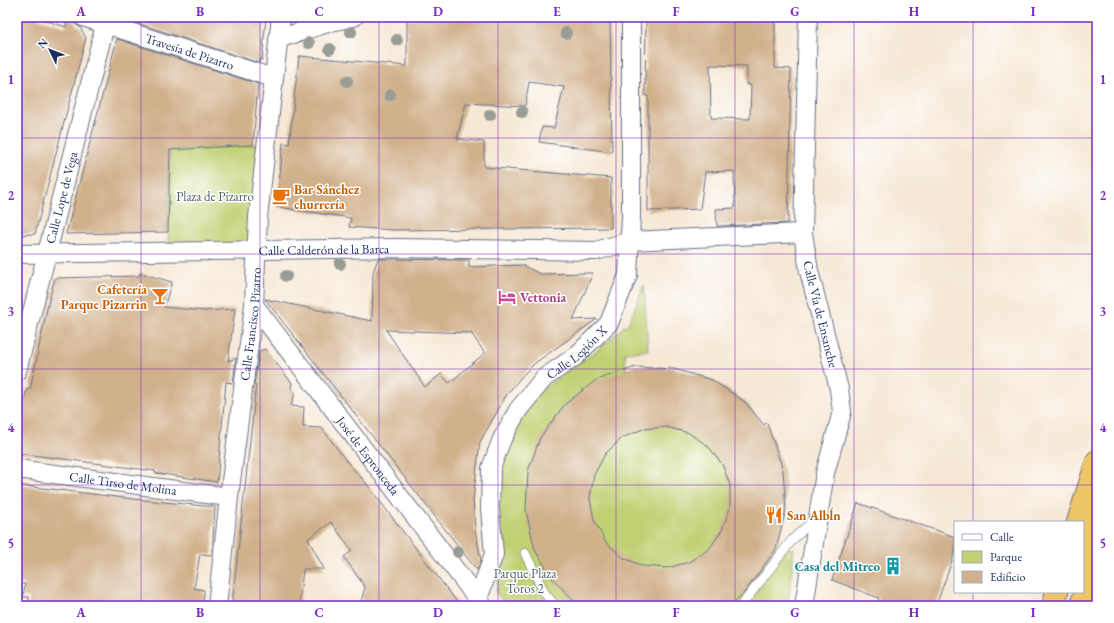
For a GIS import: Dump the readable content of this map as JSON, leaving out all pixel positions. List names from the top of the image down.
{
  "streets": {
    "street": [
      "Travesía de Pizarro",
      "Calle Lope de Vega",
      "Calle Calderón de la Barca",
      "Calle Vía de Ensanche",
      "Calle Francisco Pizarro",
      "Calle Legión X",
      "José de Espronceda",
      "Calle Tirso de Molina"
    ]
  },
  "crossings": [
    ["Travesía de Pizarro", "Calle Lope de Vega"],
    ["Travesía de Pizarro", "Calle Francisco Pizarro"],
    ["Calle Lope de Vega", "Calle Calderón de la Barca"],
    ["Calle Calderón de la Barca", "Calle Vía de Ensanche"],
    ["Calle Calderón de la Barca", "Calle Francisco Pizarro"],
    ["Calle Calderón de la Barca", "Calle Legión X"],
    ["Calle Francisco Pizarro", "José de Espronceda"],
    ["Calle Francisco Pizarro", "Calle Tirso de Molina"],
    ["Calle Legión X", "José de Espronceda"]
  ],
  "parks": ["Plaza de Pizarro", "Parque Plaza Toros 2"],
  "places": {
    "cafe": ["Bar Sánchez churrería"],
    "bar": ["Cafetería Parque Pizarrin"],
    "hotel": ["Vettonia"],
    "restaurant": ["San Albĺn"],
    "building": ["Casa del Mitreo"]
  },
  "legend": ["Calle", "Parque", "Edificio"],
  "north": "top left",
  "grid": {
    "columns": [
      "A",
      "B",
      "C",
      "D",
      "E",
      "F",
      "G",
      "H",
      "I"
    ],
    "rows": [
      "1",
      "2",
      "3",
      "4",
      "5"
    ]
  }
}
